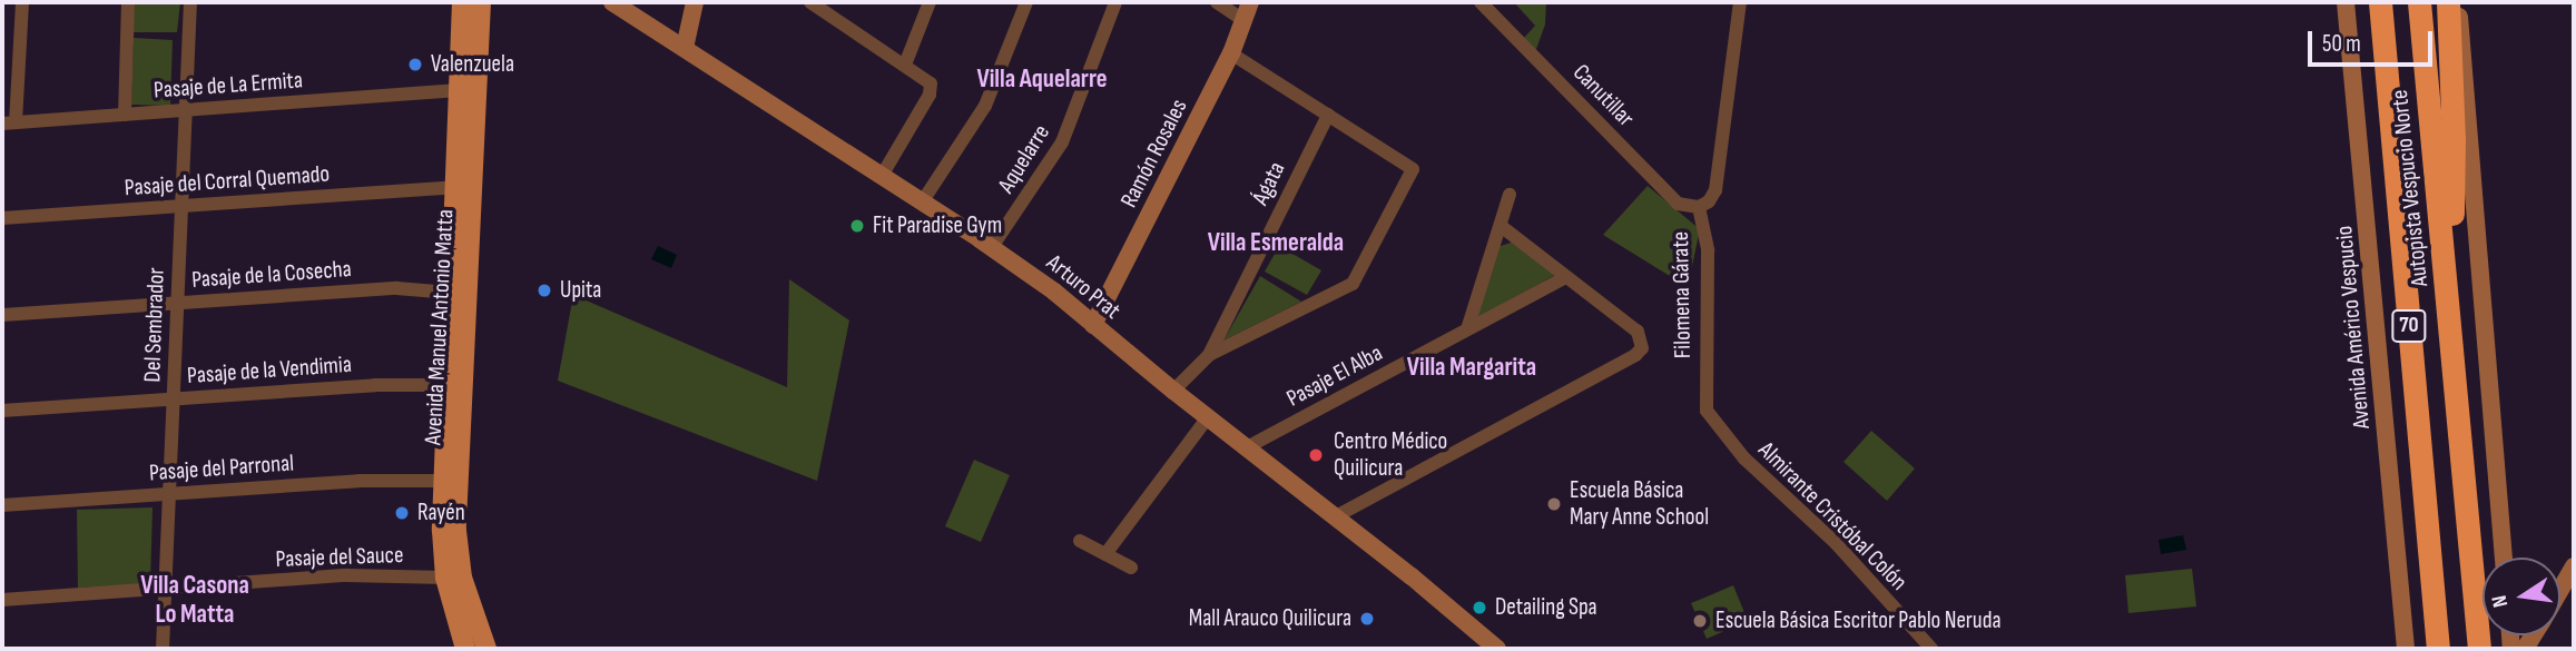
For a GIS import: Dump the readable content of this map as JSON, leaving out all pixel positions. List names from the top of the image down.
{
  "streets": {
    "highway": ["Autopista Vespucio Norte", "70"],
    "main road": ["Avenida Manuel Antonio Matta"],
    "street": [
      "Pasaje de La Ermita",
      "Canutillar",
      "Ramón Rosales",
      "Aquelarre",
      "Pasaje del Corral Quemado",
      "Ágata",
      "Pasaje de la Cosecha",
      "Arturo Prat",
      "Filomena Gárate",
      "Del Sembrador",
      "Avenida Américo Vespucio",
      "Pasaje de la Vendimia",
      "Pasaje El Alba",
      "Pasaje del Parronal",
      "Almirante Cristóbal Colón",
      "Pasaje del Sauce"
    ]
  },
  "crossings": [
    ["Pasaje de La Ermita", "Del Sembrador"],
    ["Pasaje de La Ermita", "Avenida Manuel Antonio Matta"],
    ["Canutillar", "Filomena Gárate"],
    ["Ramón Rosales", "Arturo Prat"],
    ["Aquelarre", "Arturo Prat"],
    ["Pasaje del Corral Quemado", "Del Sembrador"],
    ["Pasaje del Corral Quemado", "Avenida Manuel Antonio Matta"],
    ["Pasaje de la Cosecha", "Del Sembrador"],
    ["Pasaje de la Cosecha", "Avenida Manuel Antonio Matta"],
    ["Arturo Prat", "Pasaje El Alba"],
    ["Filomena Gárate", "Almirante Cristóbal Colón"],
    ["Del Sembrador", "Pasaje de la Vendimia"],
    ["Del Sembrador", "Pasaje del Parronal"],
    ["Del Sembrador", "Pasaje del Sauce"],
    ["Avenida Manuel Antonio Matta", "Pasaje de la Vendimia"],
    ["Avenida Manuel Antonio Matta", "Pasaje del Parronal"],
    ["Avenida Manuel Antonio Matta", "Pasaje del Sauce"]
  ],
  "districts": [
    "Villa Aquelarre",
    "Villa Esmeralda",
    "Villa Margarita",
    "Villa Casona Lo Matta"
  ],
  "places": [
    "Valenzuela",
    "Fit Paradise Gym",
    "Upita",
    "Centro Médico Quilicura",
    "Escuela Básica Mary Anne School",
    "Rayén",
    "Detailing Spa",
    "Mall Arauco Quilicura",
    "Escuela Básica Escritor Pablo Neruda"
  ],
  "scale_bar": "50 m",
  "north": "left"
}
